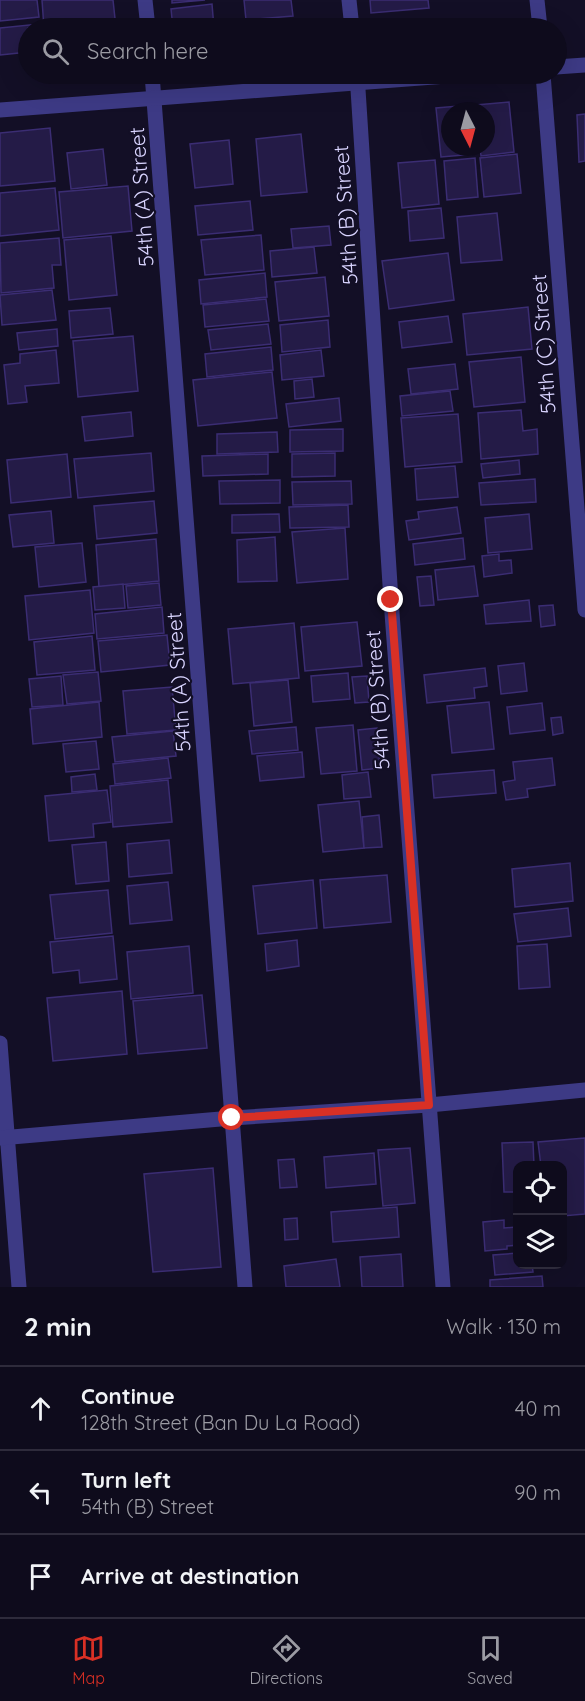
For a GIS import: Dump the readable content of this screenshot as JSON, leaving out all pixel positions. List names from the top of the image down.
{
  "streets": {
    "street": ["54th (A) Street", "54th (B) Street", "54th (C) Street"]
  },
  "north": "bottom",
  "page": {
    "search": "Search here",
    "heading": ["2 min", "Walk · 130 m"],
    "list": [
      ["Continue", "128th Street (Ban Du La Road)", "40 m"],
      ["Turn left", "54th (B) Street", "90 m"],
      "Arrive at destination"
    ],
    "nav": ["Map", "Directions", "Saved"]
  }
}
